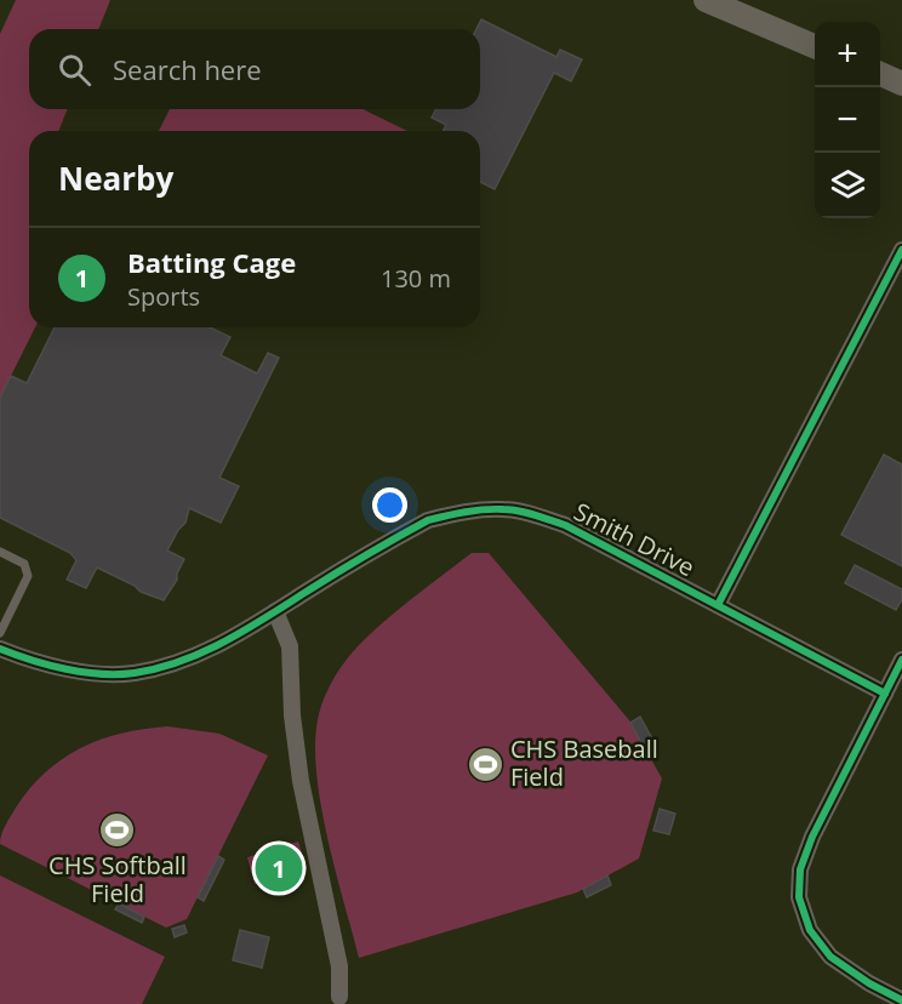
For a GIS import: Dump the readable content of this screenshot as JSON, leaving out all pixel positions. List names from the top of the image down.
{
  "streets": {
    "street": ["Smith Drive"]
  },
  "places": {
    "sports": ["CHS Baseball Field", "CHS Softball Field"]
  },
  "page": {
    "map_buttons": ["+", "−"],
    "search": "Search here",
    "heading": "Nearby",
    "list": [
      {
        "mark": "1",
        "name": "Batting Cage",
        "note": "Sports",
        "value": "130 m"
      }
    ],
    "pins": "1"
  }
}
